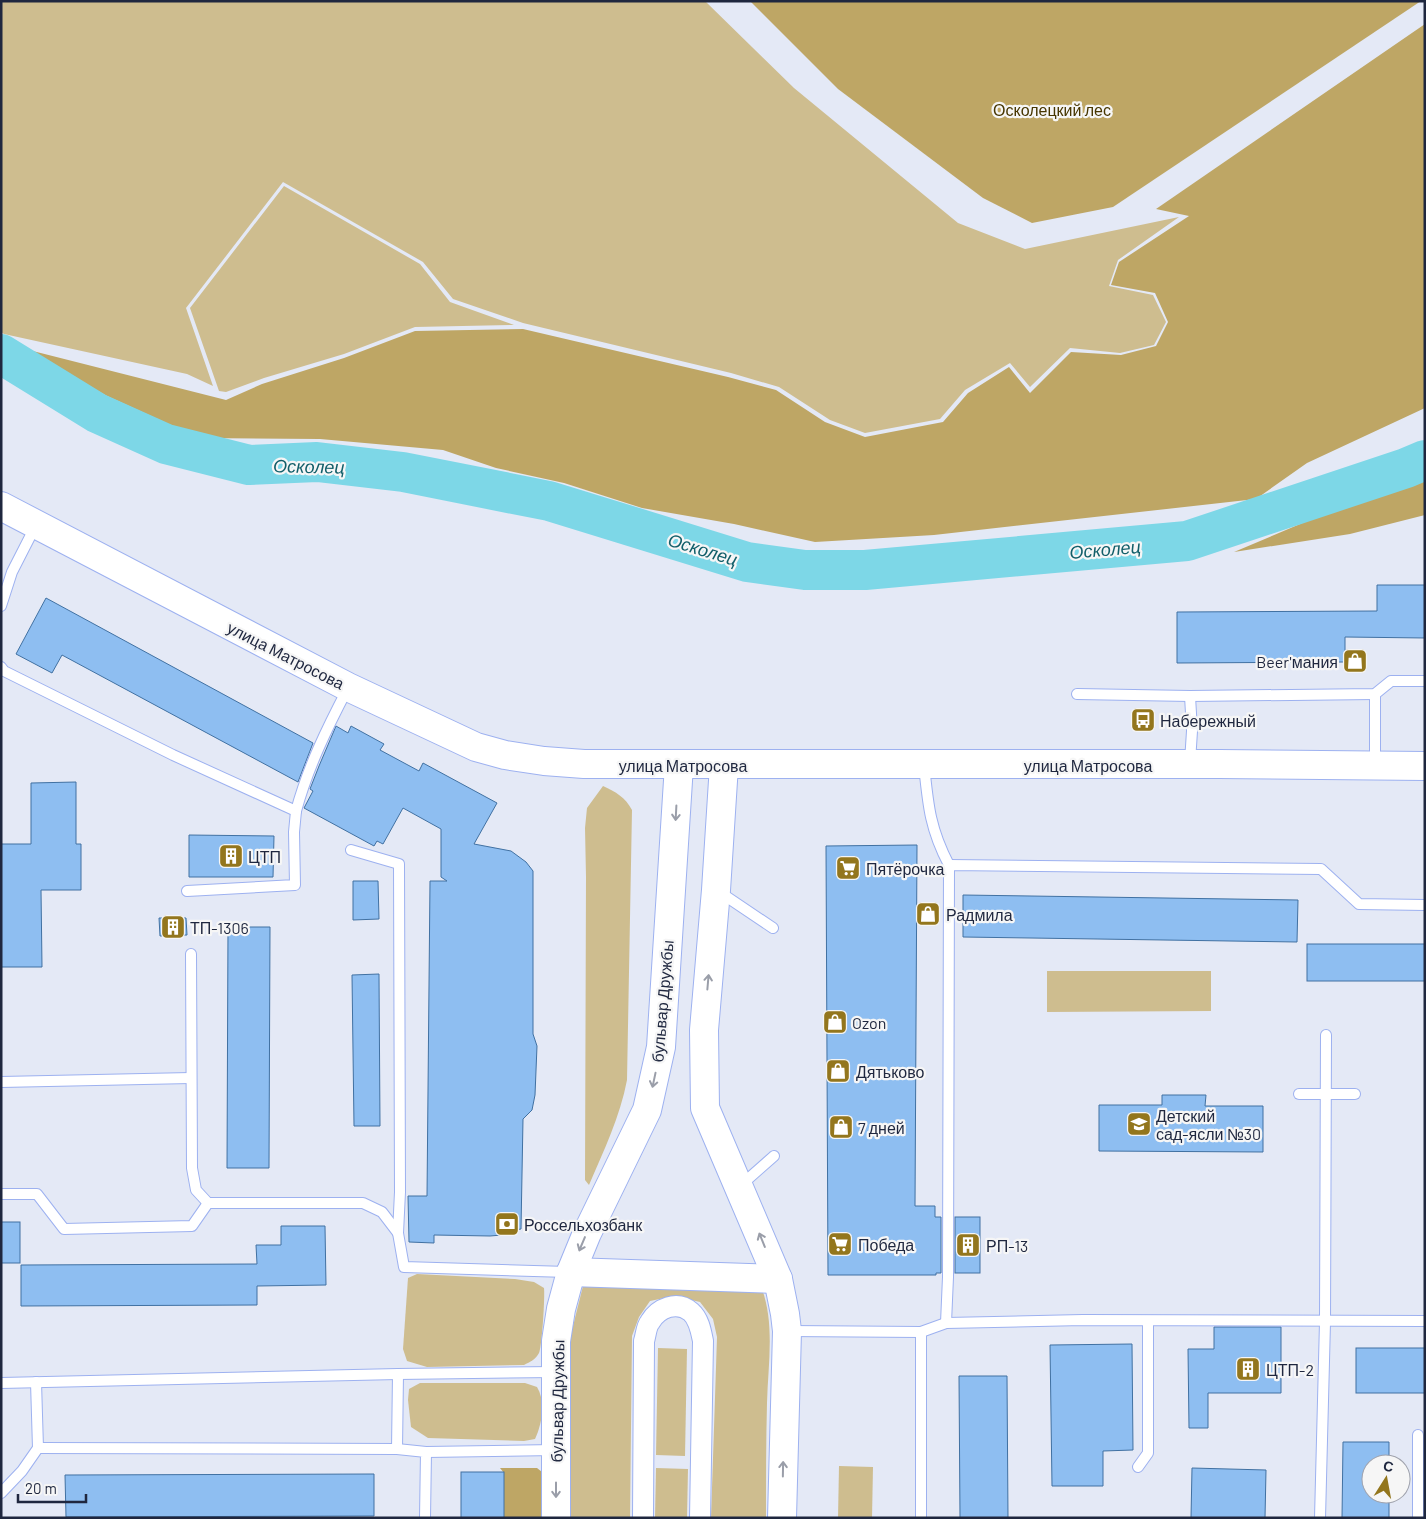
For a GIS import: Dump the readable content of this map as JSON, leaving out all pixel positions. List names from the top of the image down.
{
  "streets": {
    "main road": ["улица Матросова", "бульвар Дружбы"]
  },
  "crossings": [
    ["улица Матросова", "бульвар Дружбы"]
  ],
  "water": ["Осколец"],
  "parks": ["Осколецкий лес"],
  "places": {
    "shop": [
      "Beer'мания",
      "Радмила",
      "Ozon",
      "Дятьково",
      "7 дней"
    ],
    "bus stop": ["Набережный"],
    "building": [
      "ЦТП",
      "ТП-1306",
      "РП-13",
      "ЦТП-2"
    ],
    "supermarket": ["Пятёрочка", "Победа"],
    "school or university": ["Детский сад-ясли №30"],
    "bank": ["Россельхозбанк"]
  },
  "scale_bar": "20 m",
  "north": "top"
}
